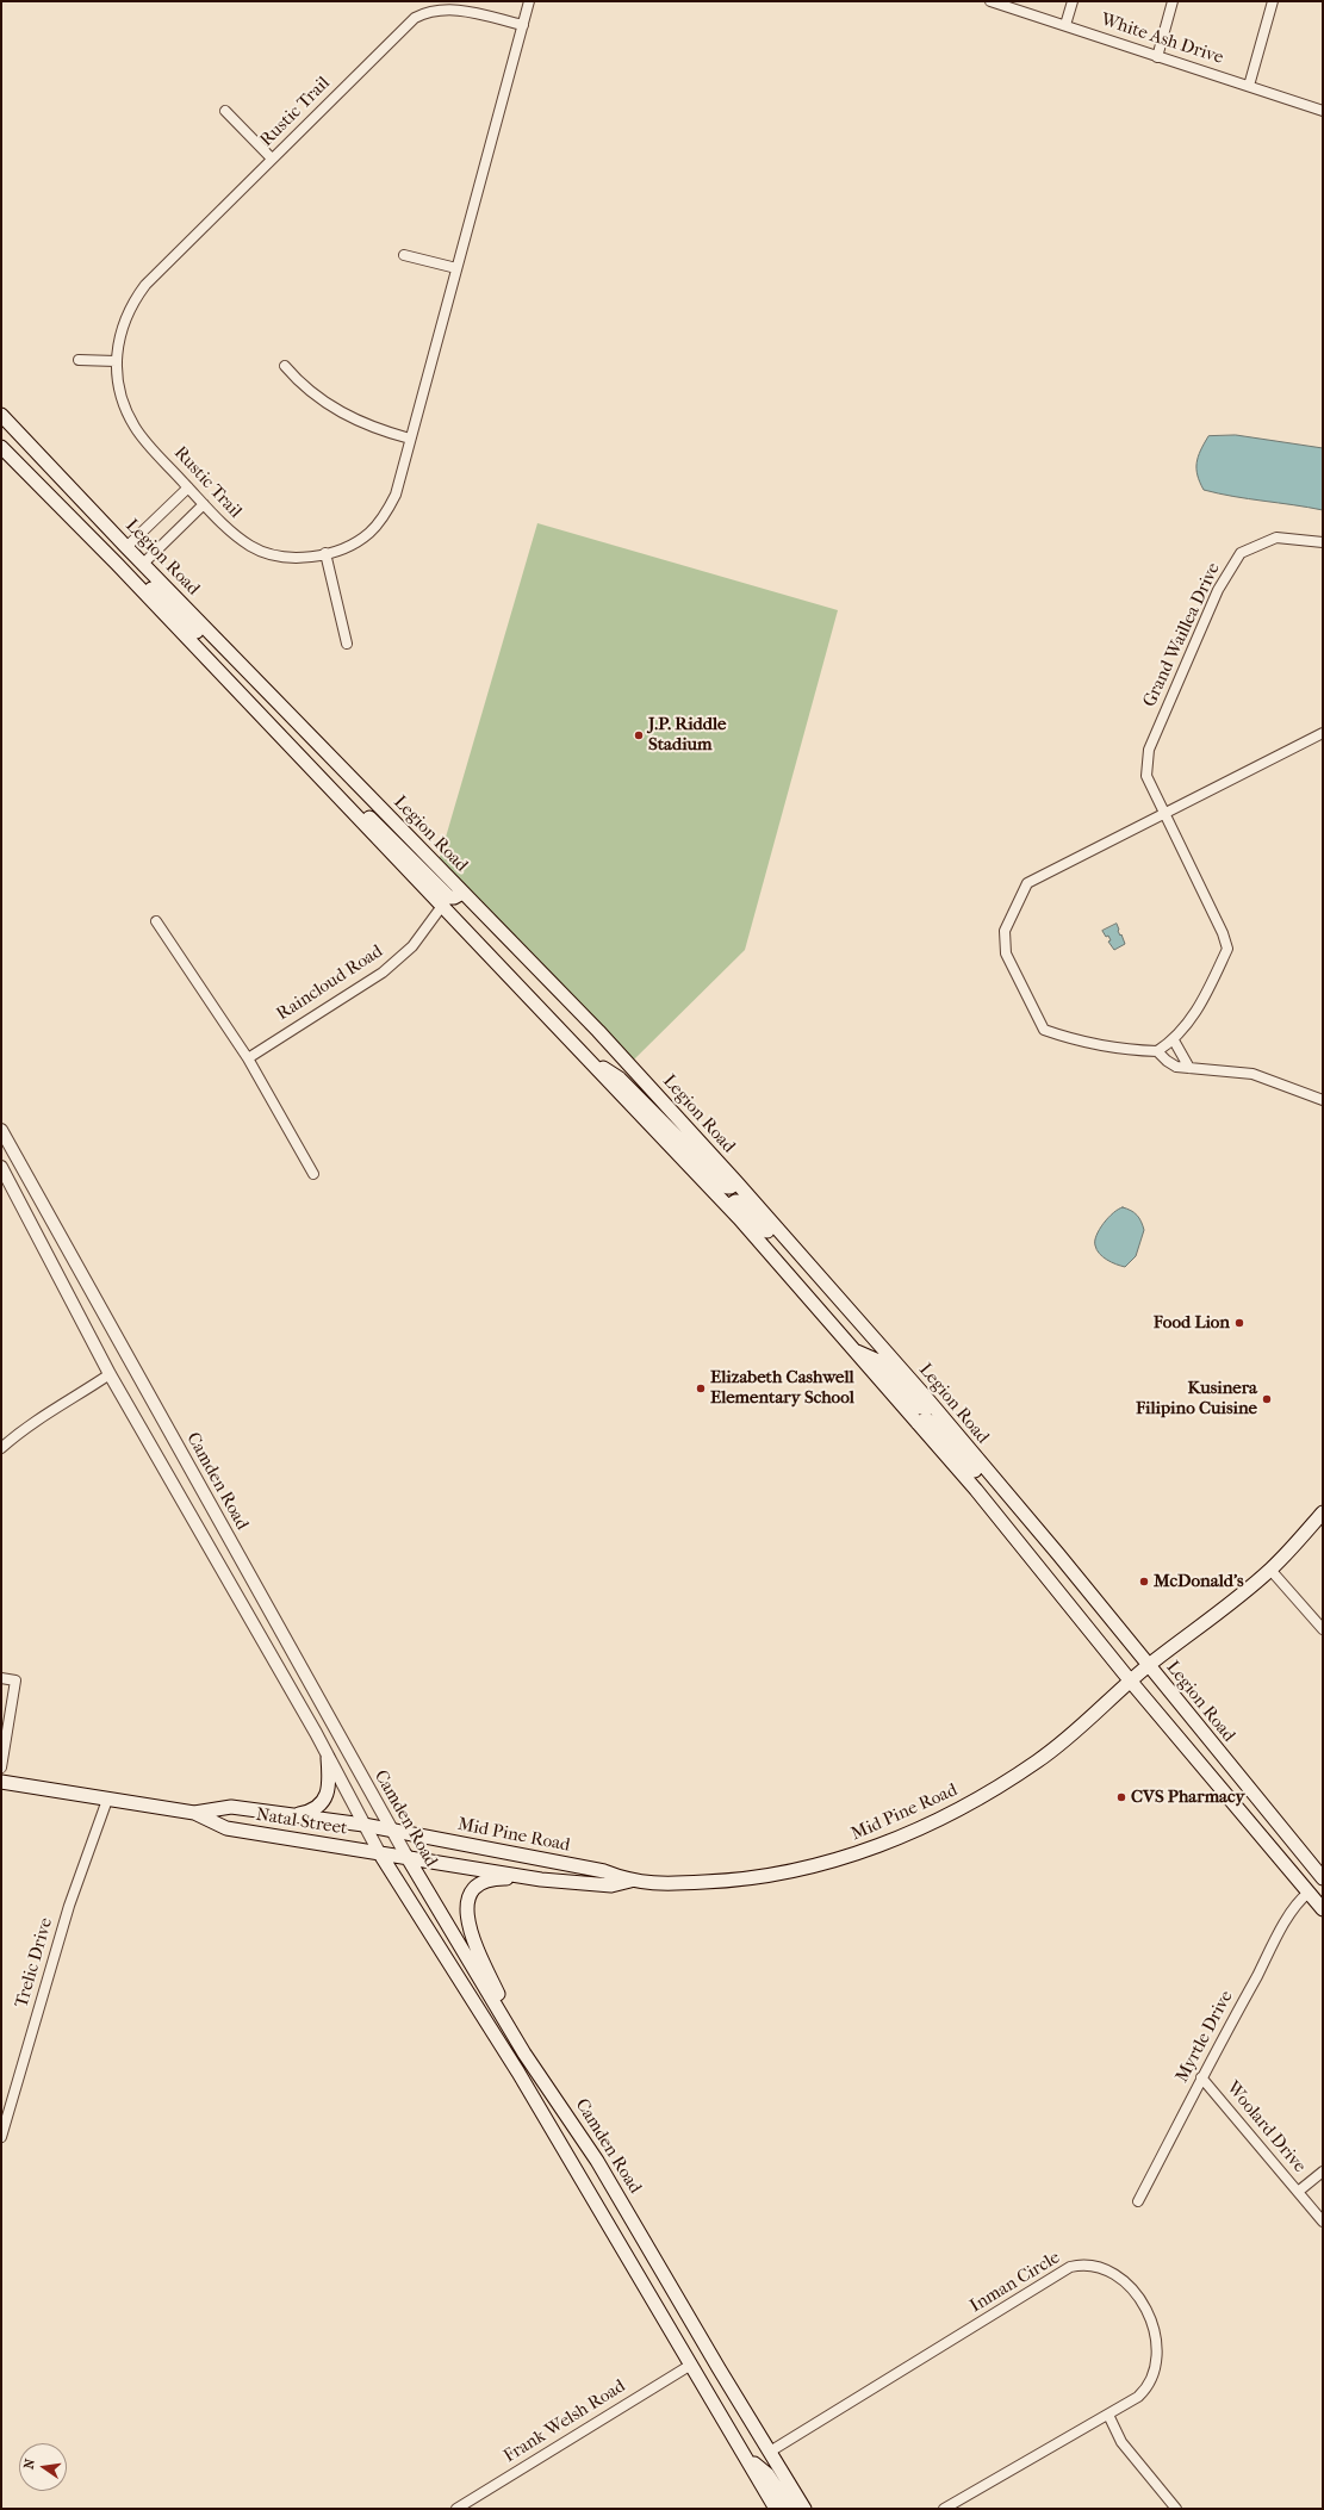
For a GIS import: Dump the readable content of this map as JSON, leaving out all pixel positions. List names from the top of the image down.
{
  "streets": {
    "main road": [
      "Legion Road",
      "Camden Road",
      "Mid Pine Road",
      "Natal Street"
    ],
    "street": [
      "White Ash Drive",
      "Rustic Trail",
      "Grand Waillea Drive",
      "Raincloud Road",
      "Trelic Drive",
      "Myrtle Drive",
      "Woolard Drive",
      "Inman Circle",
      "Frank Welsh Road"
    ]
  },
  "crossings": [
    ["Legion Road", "Raincloud Road"],
    ["Legion Road", "Mid Pine Road"],
    ["Legion Road", "Myrtle Drive"],
    ["Camden Road", "Mid Pine Road"],
    ["Camden Road", "Natal Street"],
    ["Camden Road", "Inman Circle"],
    ["Camden Road", "Frank Welsh Road"],
    ["Mid Pine Road", "Natal Street"],
    ["Natal Street", "Trelic Drive"],
    ["Myrtle Drive", "Woolard Drive"]
  ],
  "places": [
    "J.P. Riddle Stadium",
    "Food Lion",
    "Elizabeth Cashwell Elementary School",
    "Kusinera Filipino Cuisine",
    "McDonald's",
    "CVS Pharmacy"
  ],
  "north": "left"
}
